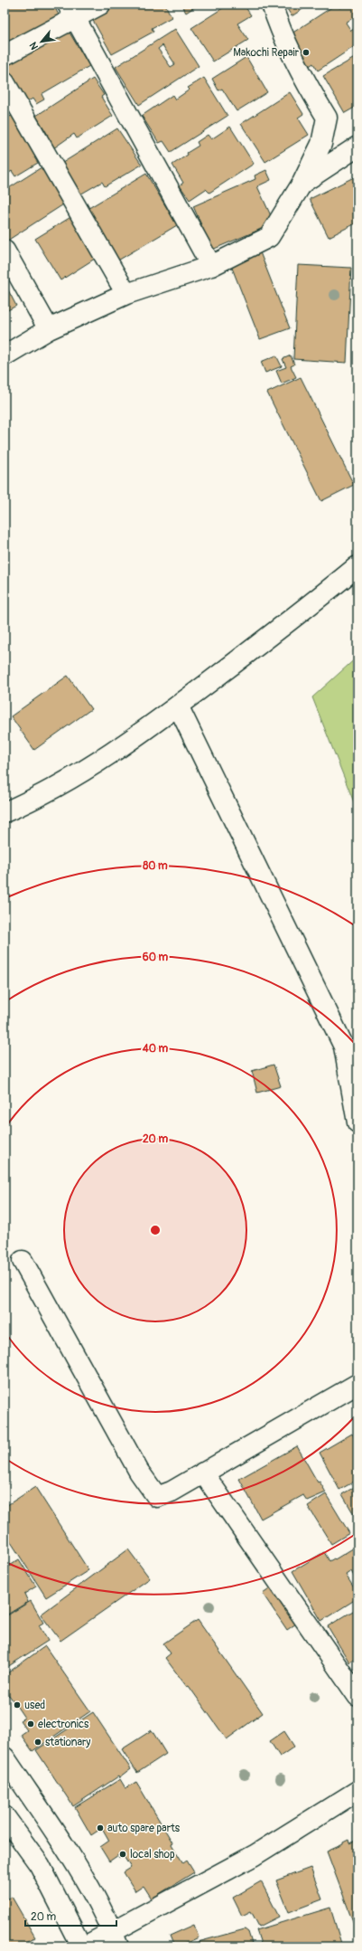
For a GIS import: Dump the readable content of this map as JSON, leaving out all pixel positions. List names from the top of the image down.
{
  "places": [
    "Makochi Repair",
    "used",
    "electronics",
    "stationary",
    "auto spare parts",
    "local shop"
  ],
  "scale_bar": "20 m",
  "north": "bottom left",
  "rings": [
    "80 m",
    "60 m",
    "40 m",
    "20 m"
  ]
}
